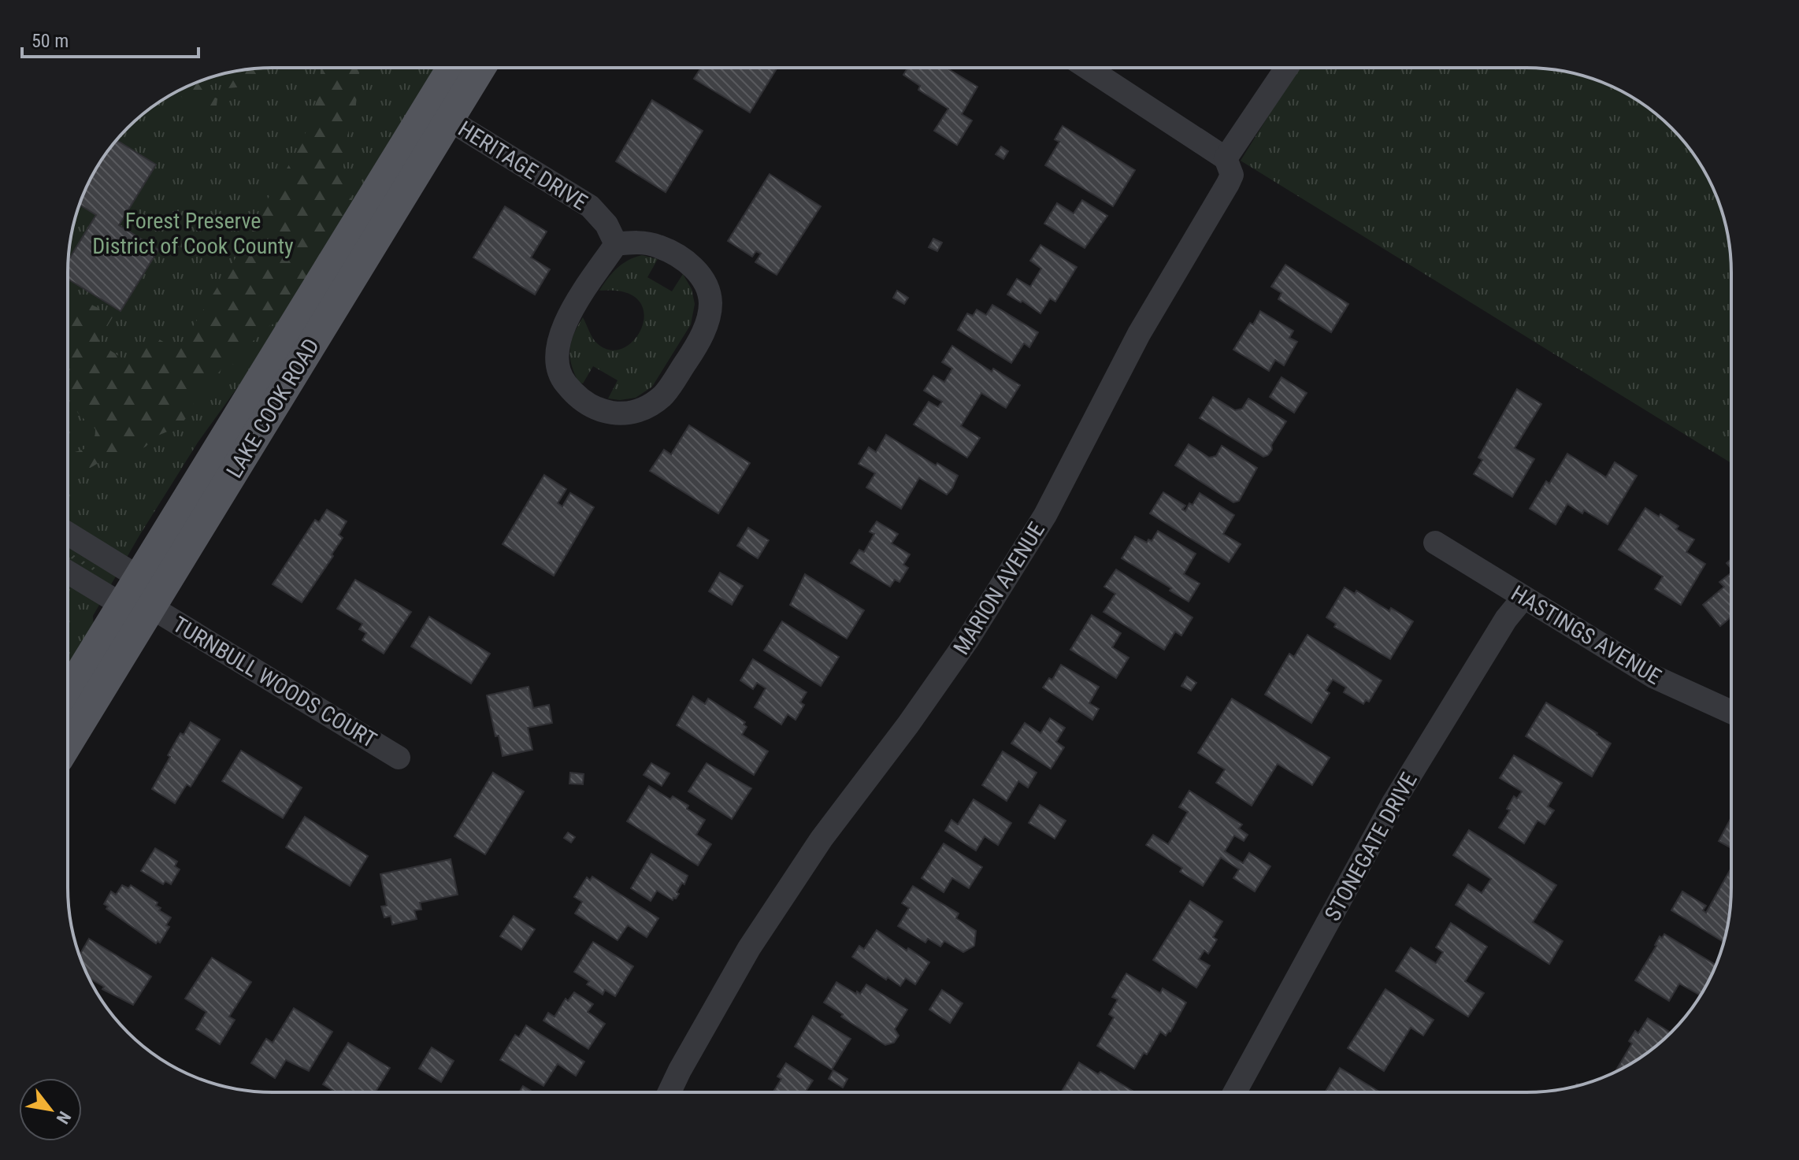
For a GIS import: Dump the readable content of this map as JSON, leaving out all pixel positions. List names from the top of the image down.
{
  "streets": {
    "main road": ["LAKE COOK ROAD"],
    "street": [
      "HERITAGE DRIVE",
      "MARION AVENUE",
      "HASTINGS AVENUE",
      "TURNBULL WOODS COURT",
      "STONEGATE DRIVE"
    ]
  },
  "crossings": [
    ["HERITAGE DRIVE", "LAKE COOK ROAD"],
    ["LAKE COOK ROAD", "TURNBULL WOODS COURT"],
    ["HASTINGS AVENUE", "STONEGATE DRIVE"]
  ],
  "parks": ["Forest Preserve District of Cook County"],
  "scale_bar": "50 m",
  "north": "bottom right"
}
